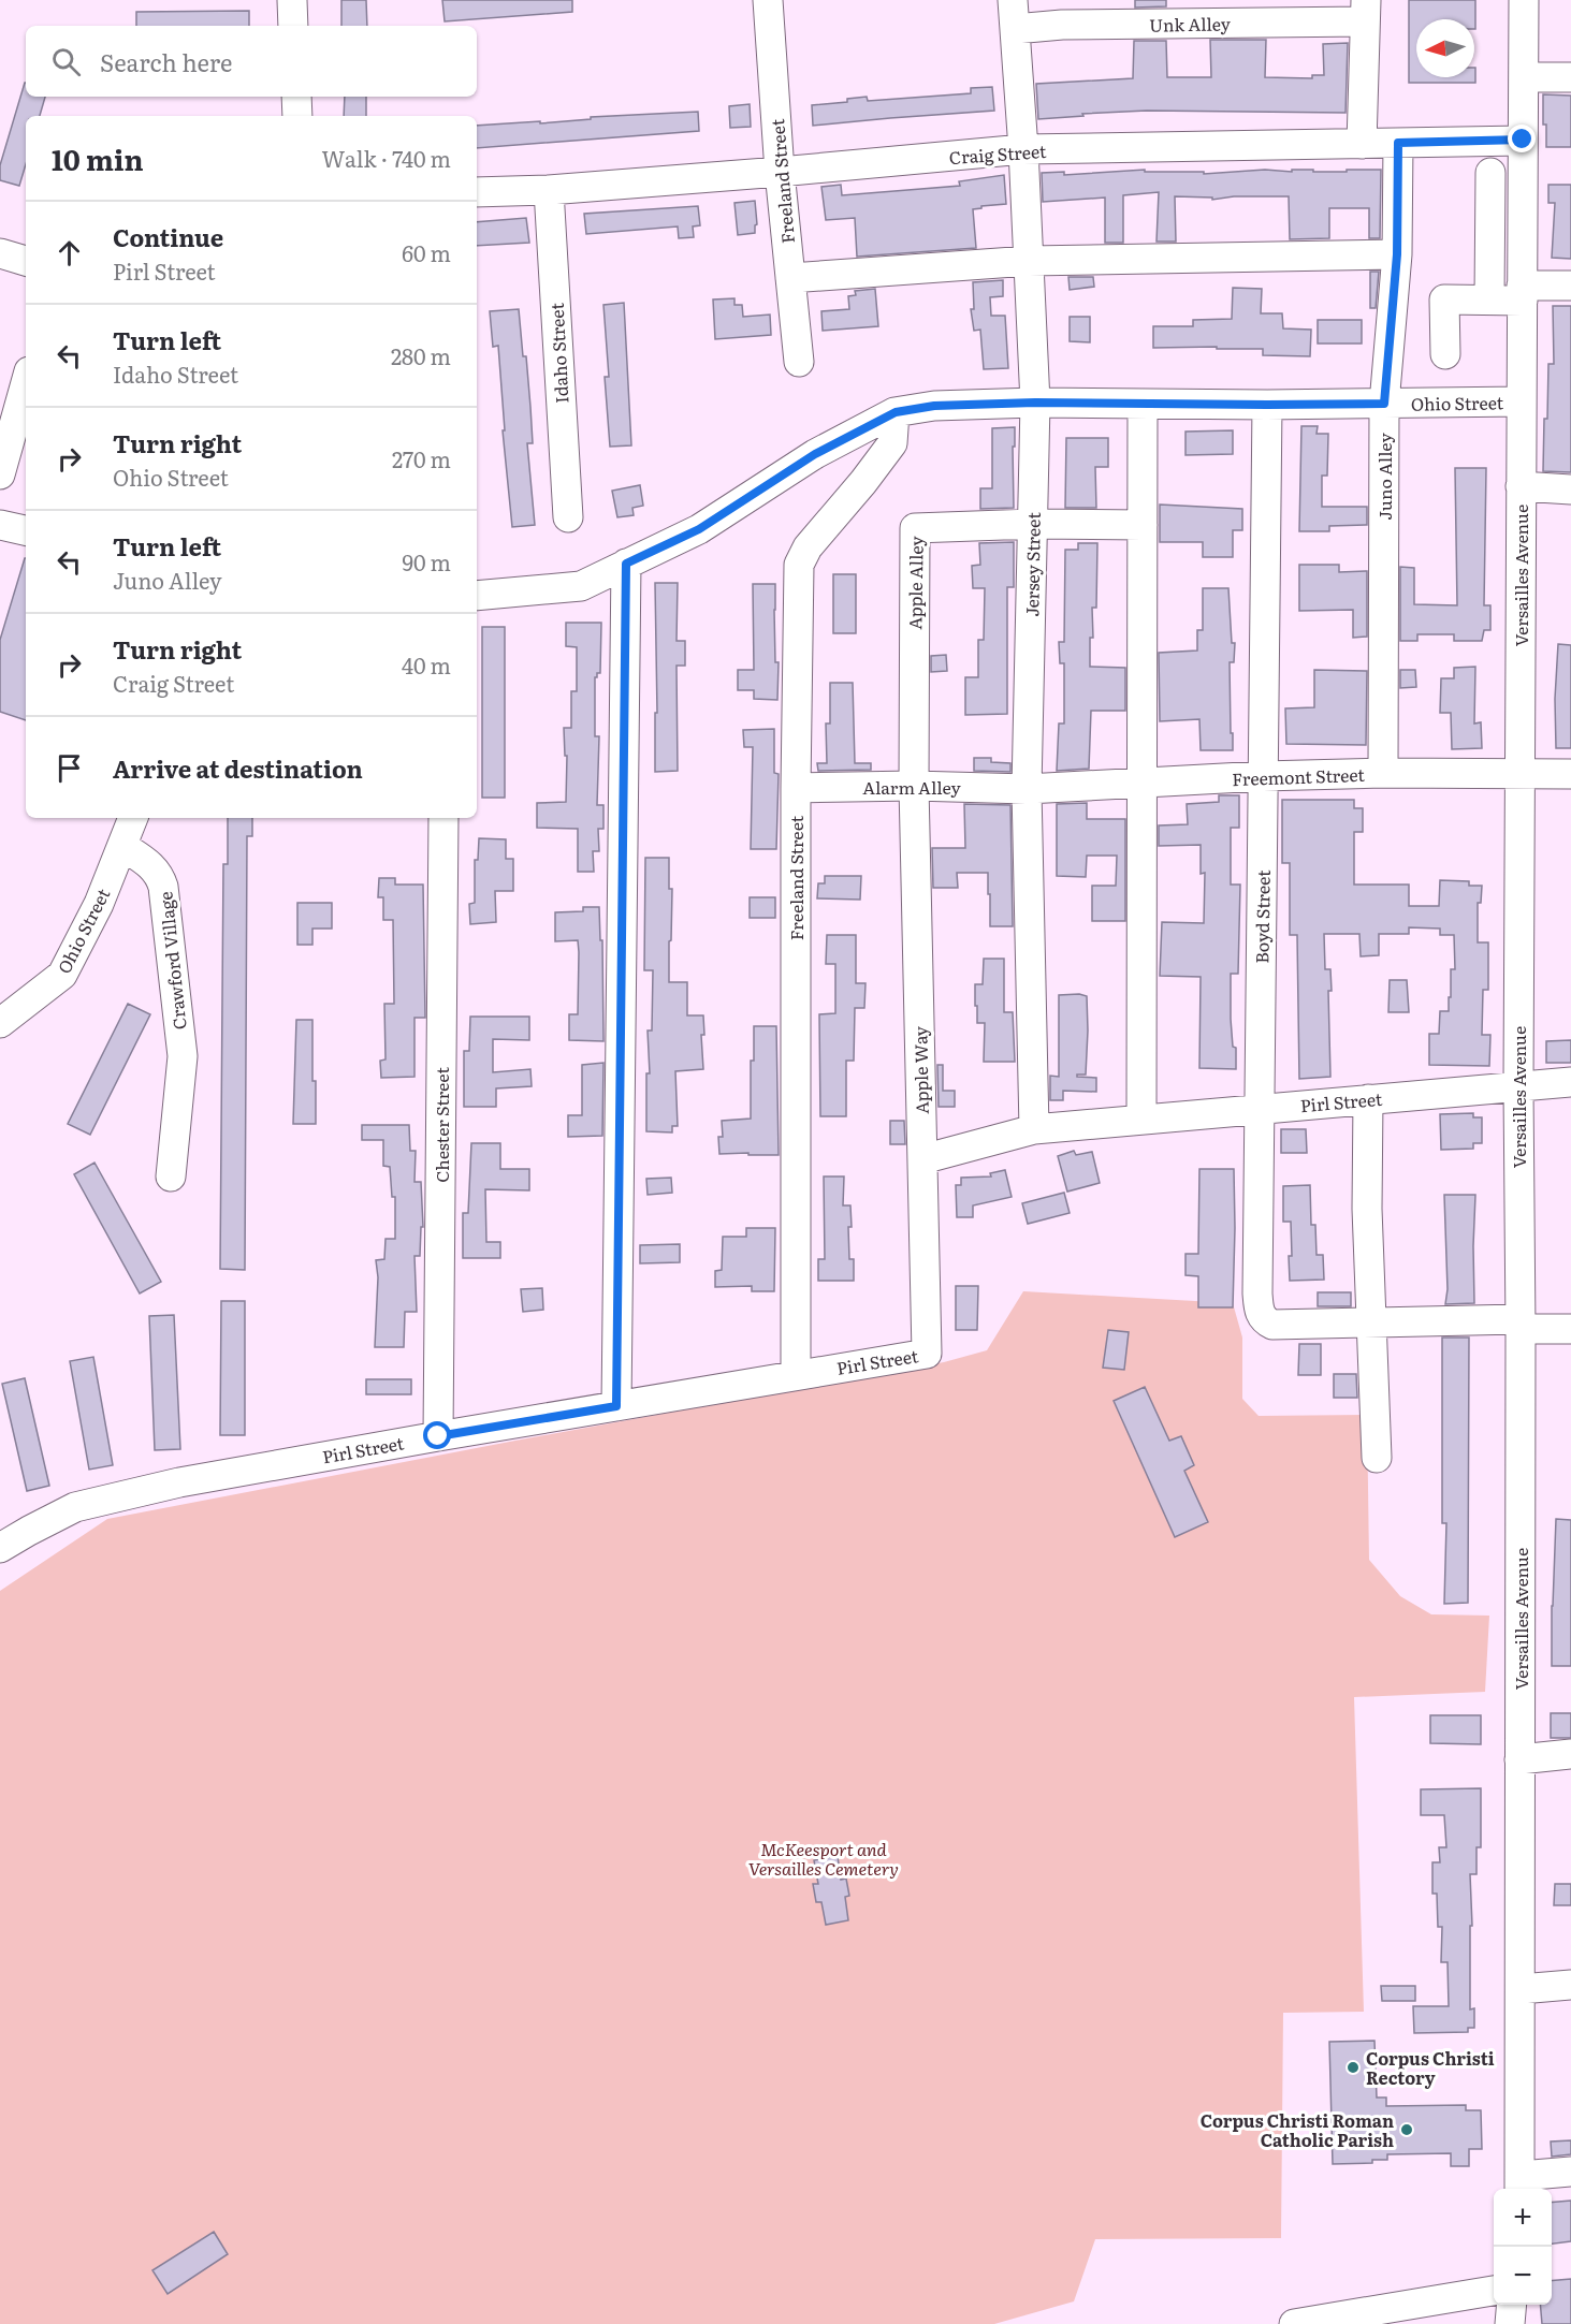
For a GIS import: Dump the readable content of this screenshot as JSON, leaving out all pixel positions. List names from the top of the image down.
{
  "streets": {
    "street": [
      "Unk Alley",
      "Craig Street",
      "Freeland Street",
      "Idaho Street",
      "Ohio Street",
      "Juno Alley",
      "Jersey Street",
      "Versailles Avenue",
      "Apple Alley",
      "Freemont Street",
      "Alarm Alley",
      "Boyd Street",
      "Crawford Village",
      "Apple Way",
      "Pirl Street",
      "Chester Street"
    ]
  },
  "crossings": [
    ["Unk Alley", "Craig Street"],
    ["Unk Alley", "Jersey Street"],
    ["Craig Street", "Freeland Street"],
    ["Craig Street", "Idaho Street"],
    ["Craig Street", "Juno Alley"],
    ["Craig Street", "Jersey Street"],
    ["Craig Street", "Versailles Avenue"],
    ["Freeland Street", "Ohio Street"],
    ["Freeland Street", "Alarm Alley"],
    ["Freeland Street", "Pirl Street"],
    ["Ohio Street", "Juno Alley"],
    ["Ohio Street", "Jersey Street"],
    ["Ohio Street", "Versailles Avenue"],
    ["Ohio Street", "Boyd Street"],
    ["Ohio Street", "Crawford Village"],
    ["Juno Alley", "Freemont Street"],
    ["Jersey Street", "Apple Alley"],
    ["Jersey Street", "Freemont Street"],
    ["Jersey Street", "Alarm Alley"],
    ["Jersey Street", "Pirl Street"],
    ["Versailles Avenue", "Freemont Street"],
    ["Versailles Avenue", "Boyd Street"],
    ["Versailles Avenue", "Pirl Street"],
    ["Apple Alley", "Alarm Alley"],
    ["Apple Alley", "Apple Way"],
    ["Freemont Street", "Alarm Alley"],
    ["Freemont Street", "Boyd Street"],
    ["Alarm Alley", "Apple Way"],
    ["Boyd Street", "Pirl Street"],
    ["Apple Way", "Pirl Street"],
    ["Pirl Street", "Chester Street"]
  ],
  "parks": ["McKeesport and Versailles Cemetery"],
  "places": ["Corpus Christi Rectory", "Corpus Christi Roman Catholic Parish"],
  "north": "left",
  "page": {
    "search": "Search here",
    "heading": ["10 min", "Walk · 740 m"],
    "list": [
      ["Continue", "Pirl Street", "60 m"],
      ["Turn left", "Idaho Street", "280 m"],
      ["Turn right", "Ohio Street", "270 m"],
      ["Turn left", "Juno Alley", "90 m"],
      ["Turn right", "Craig Street", "40 m"],
      "Arrive at destination"
    ],
    "map_buttons": ["+", "−"]
  }
}
